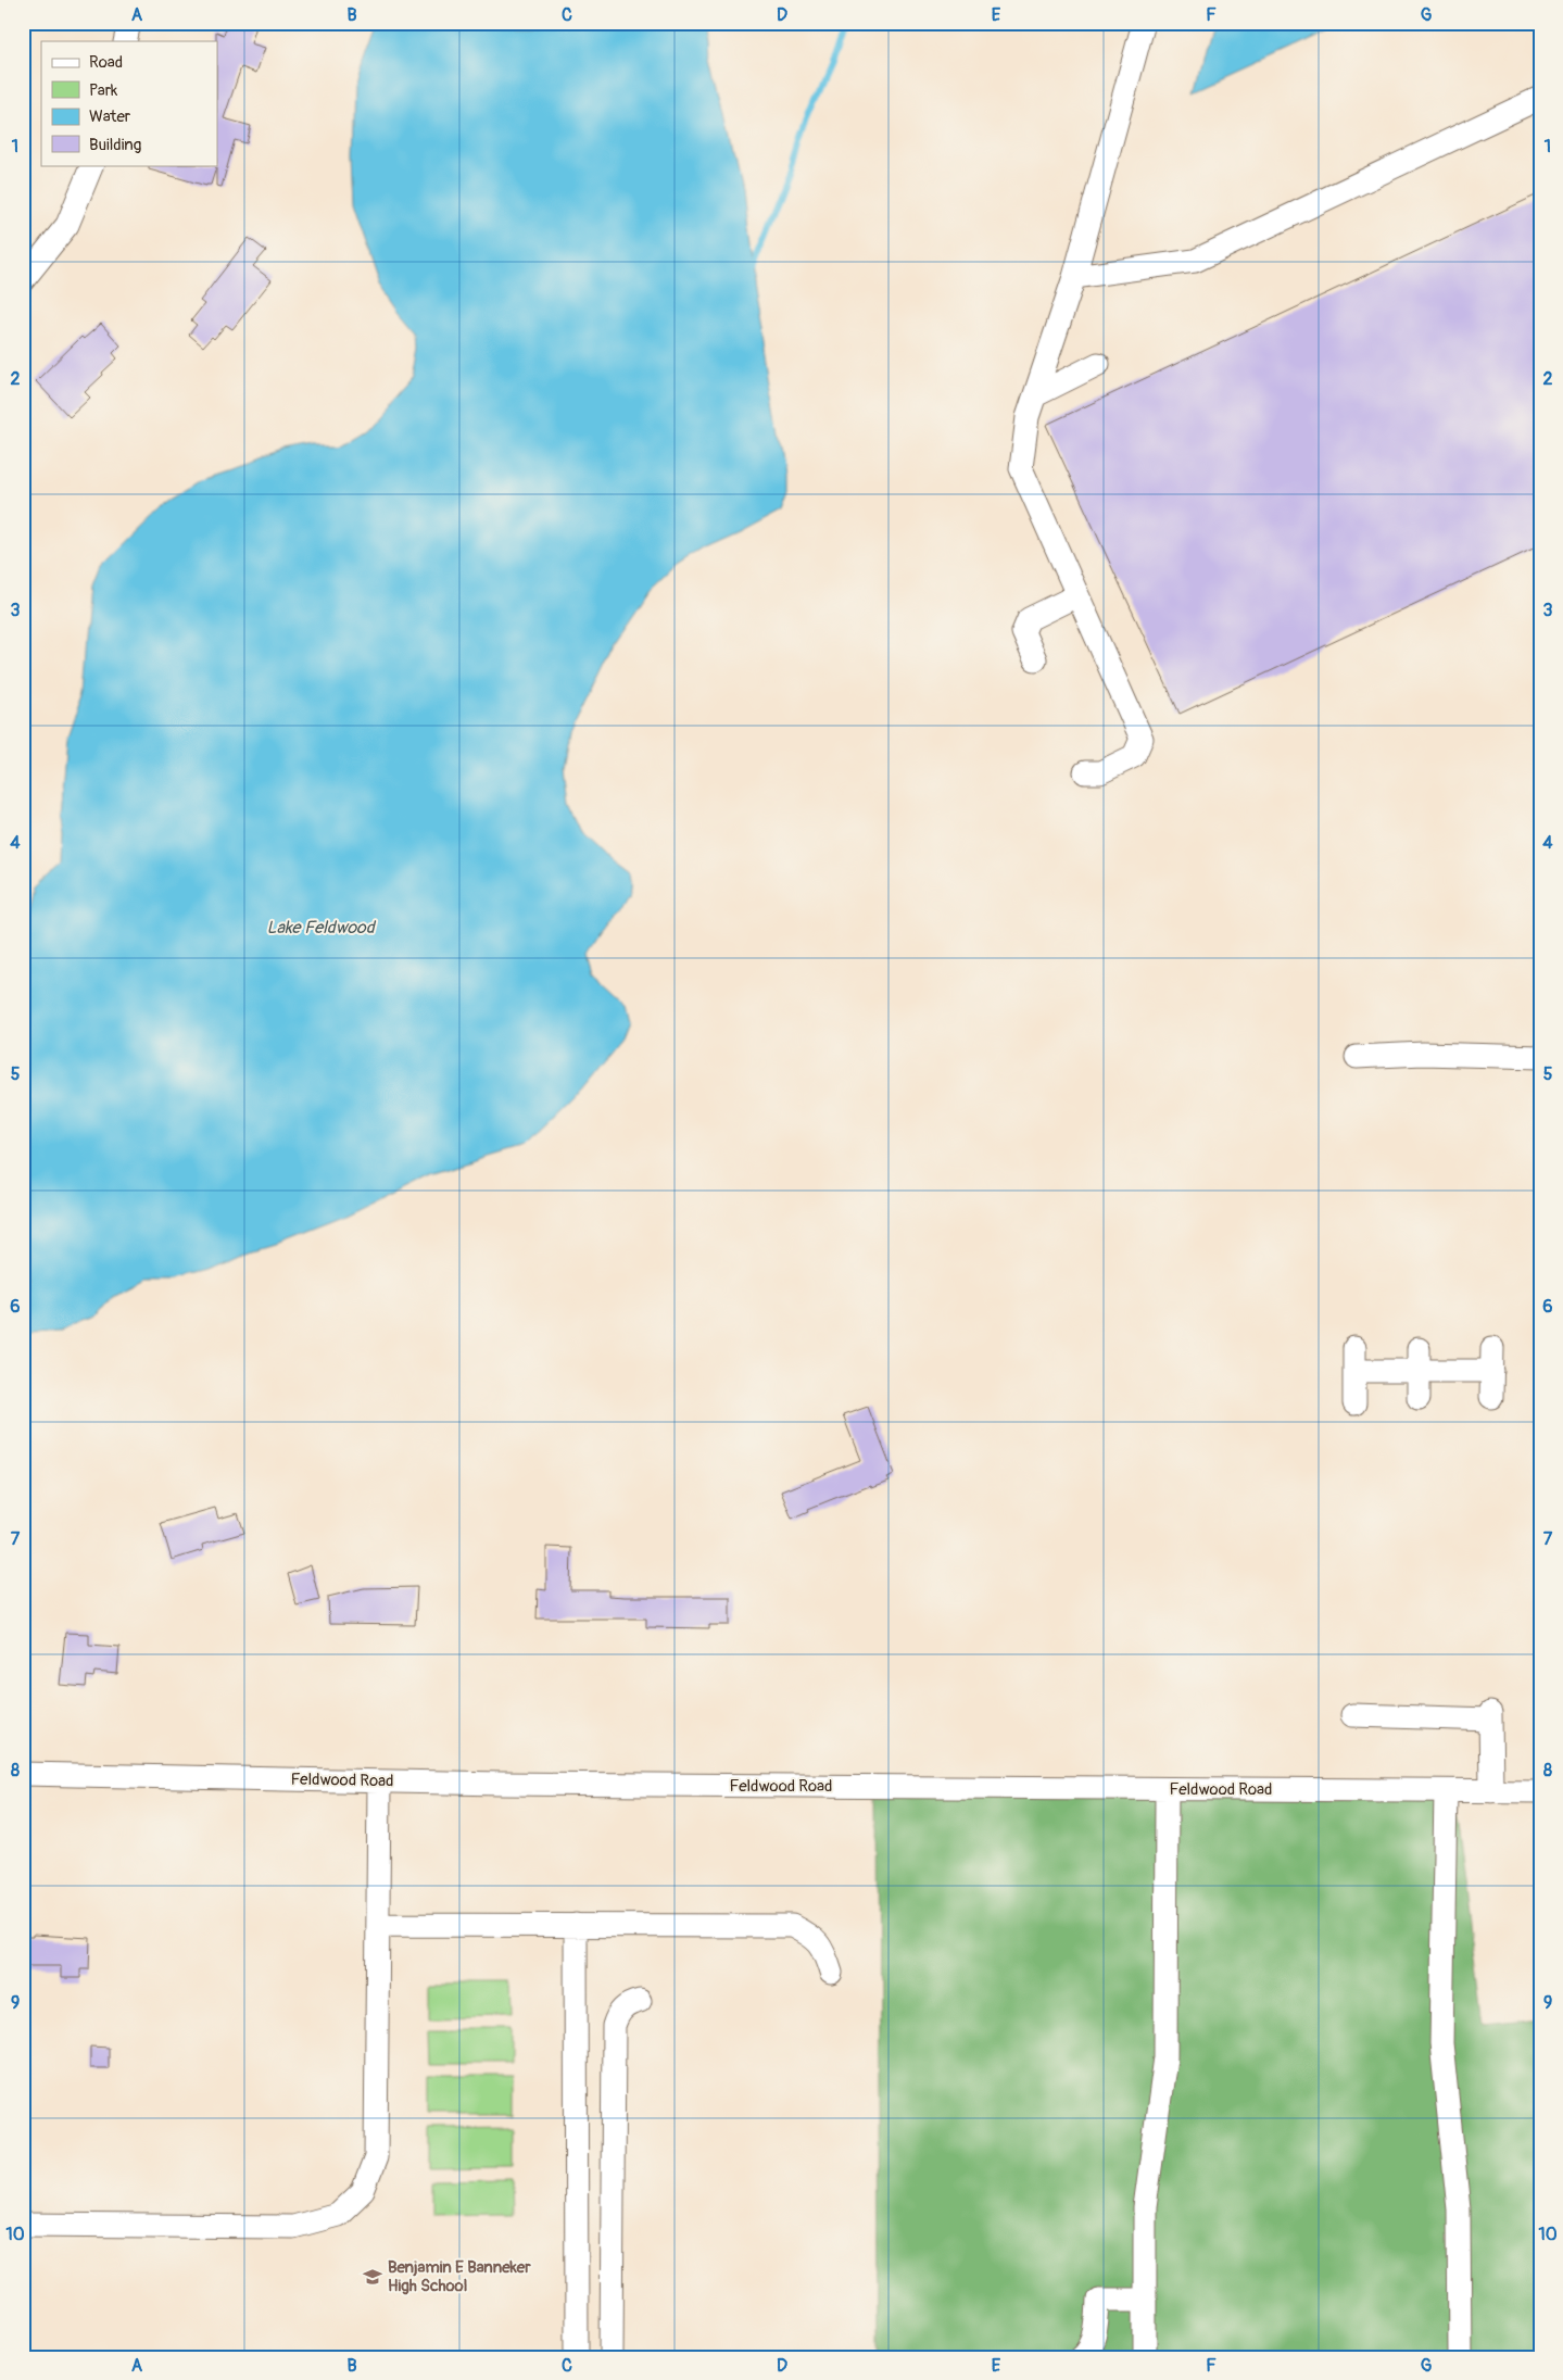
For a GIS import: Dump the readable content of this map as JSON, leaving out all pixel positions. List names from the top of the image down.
{
  "streets": {
    "street": ["Feldwood Road"]
  },
  "water": ["Lake Feldwood"],
  "places": {
    "school or university": ["Benjamin E Banneker High School"]
  },
  "legend": [
    "Road",
    "Park",
    "Water",
    "Building"
  ],
  "grid": {
    "columns": [
      "A",
      "B",
      "C",
      "D",
      "E",
      "F",
      "G"
    ],
    "rows": [
      "1",
      "2",
      "3",
      "4",
      "5",
      "6",
      "7",
      "8",
      "9",
      "10"
    ]
  }
}
